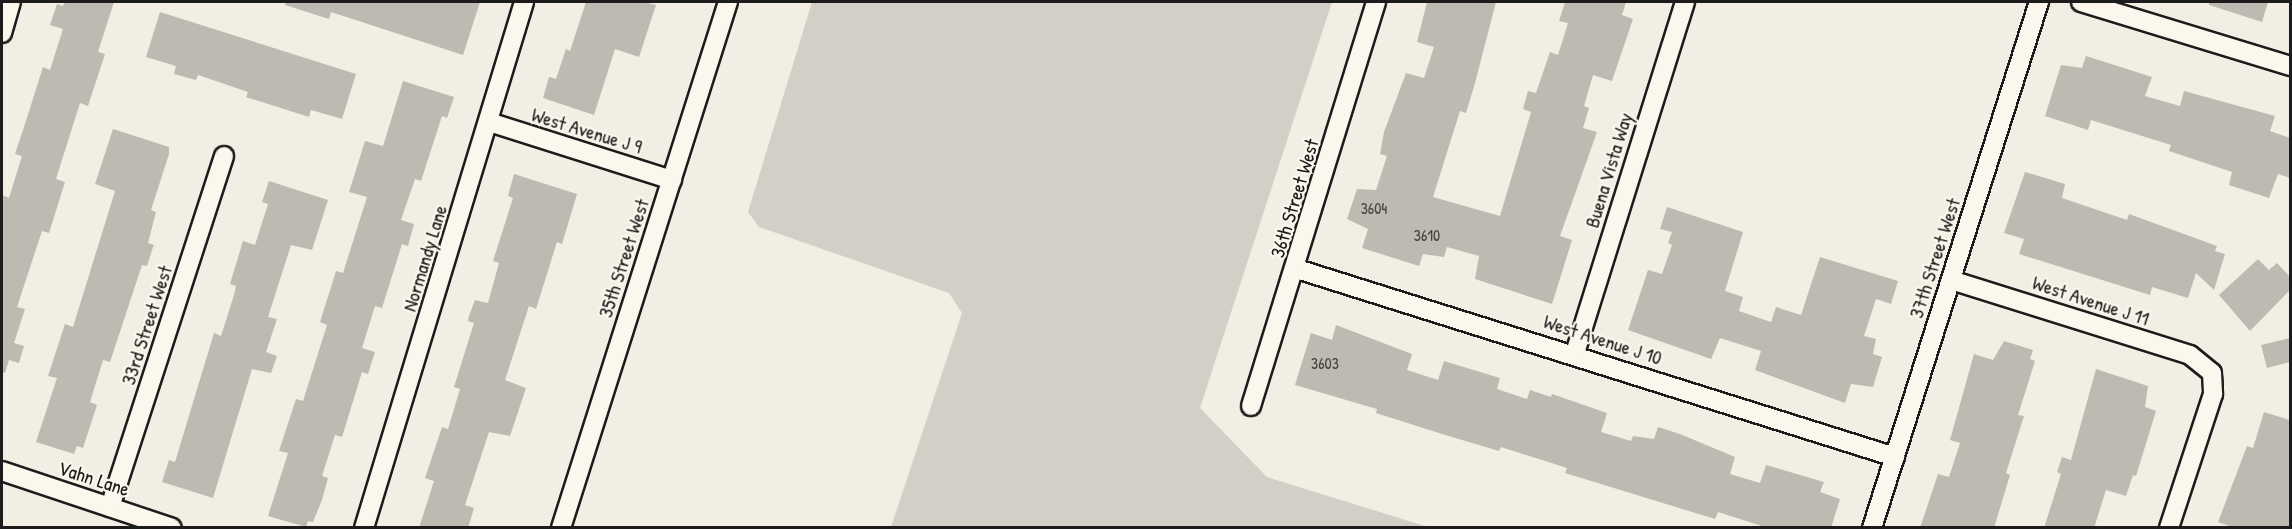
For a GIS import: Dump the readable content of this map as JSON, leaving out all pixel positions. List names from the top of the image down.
{
  "streets": {
    "street": [
      "West Avenue J 9",
      "Buena Vista Way",
      "36th Street West",
      "Normandy Lane",
      "35th Street West",
      "37th Street West",
      "West Avenue J 11",
      "33rd Street West",
      "West Avenue J 10",
      "Vahn Lane"
    ]
  },
  "crossings": [
    ["West Avenue J 9", "Normandy Lane"],
    ["West Avenue J 9", "35th Street West"],
    ["Buena Vista Way", "West Avenue J 10"],
    ["36th Street West", "West Avenue J 10"],
    ["37th Street West", "West Avenue J 11"],
    ["37th Street West", "West Avenue J 10"],
    ["33rd Street West", "Vahn Lane"]
  ],
  "house_numbers": ["3604", "3610", "3603"]
}
